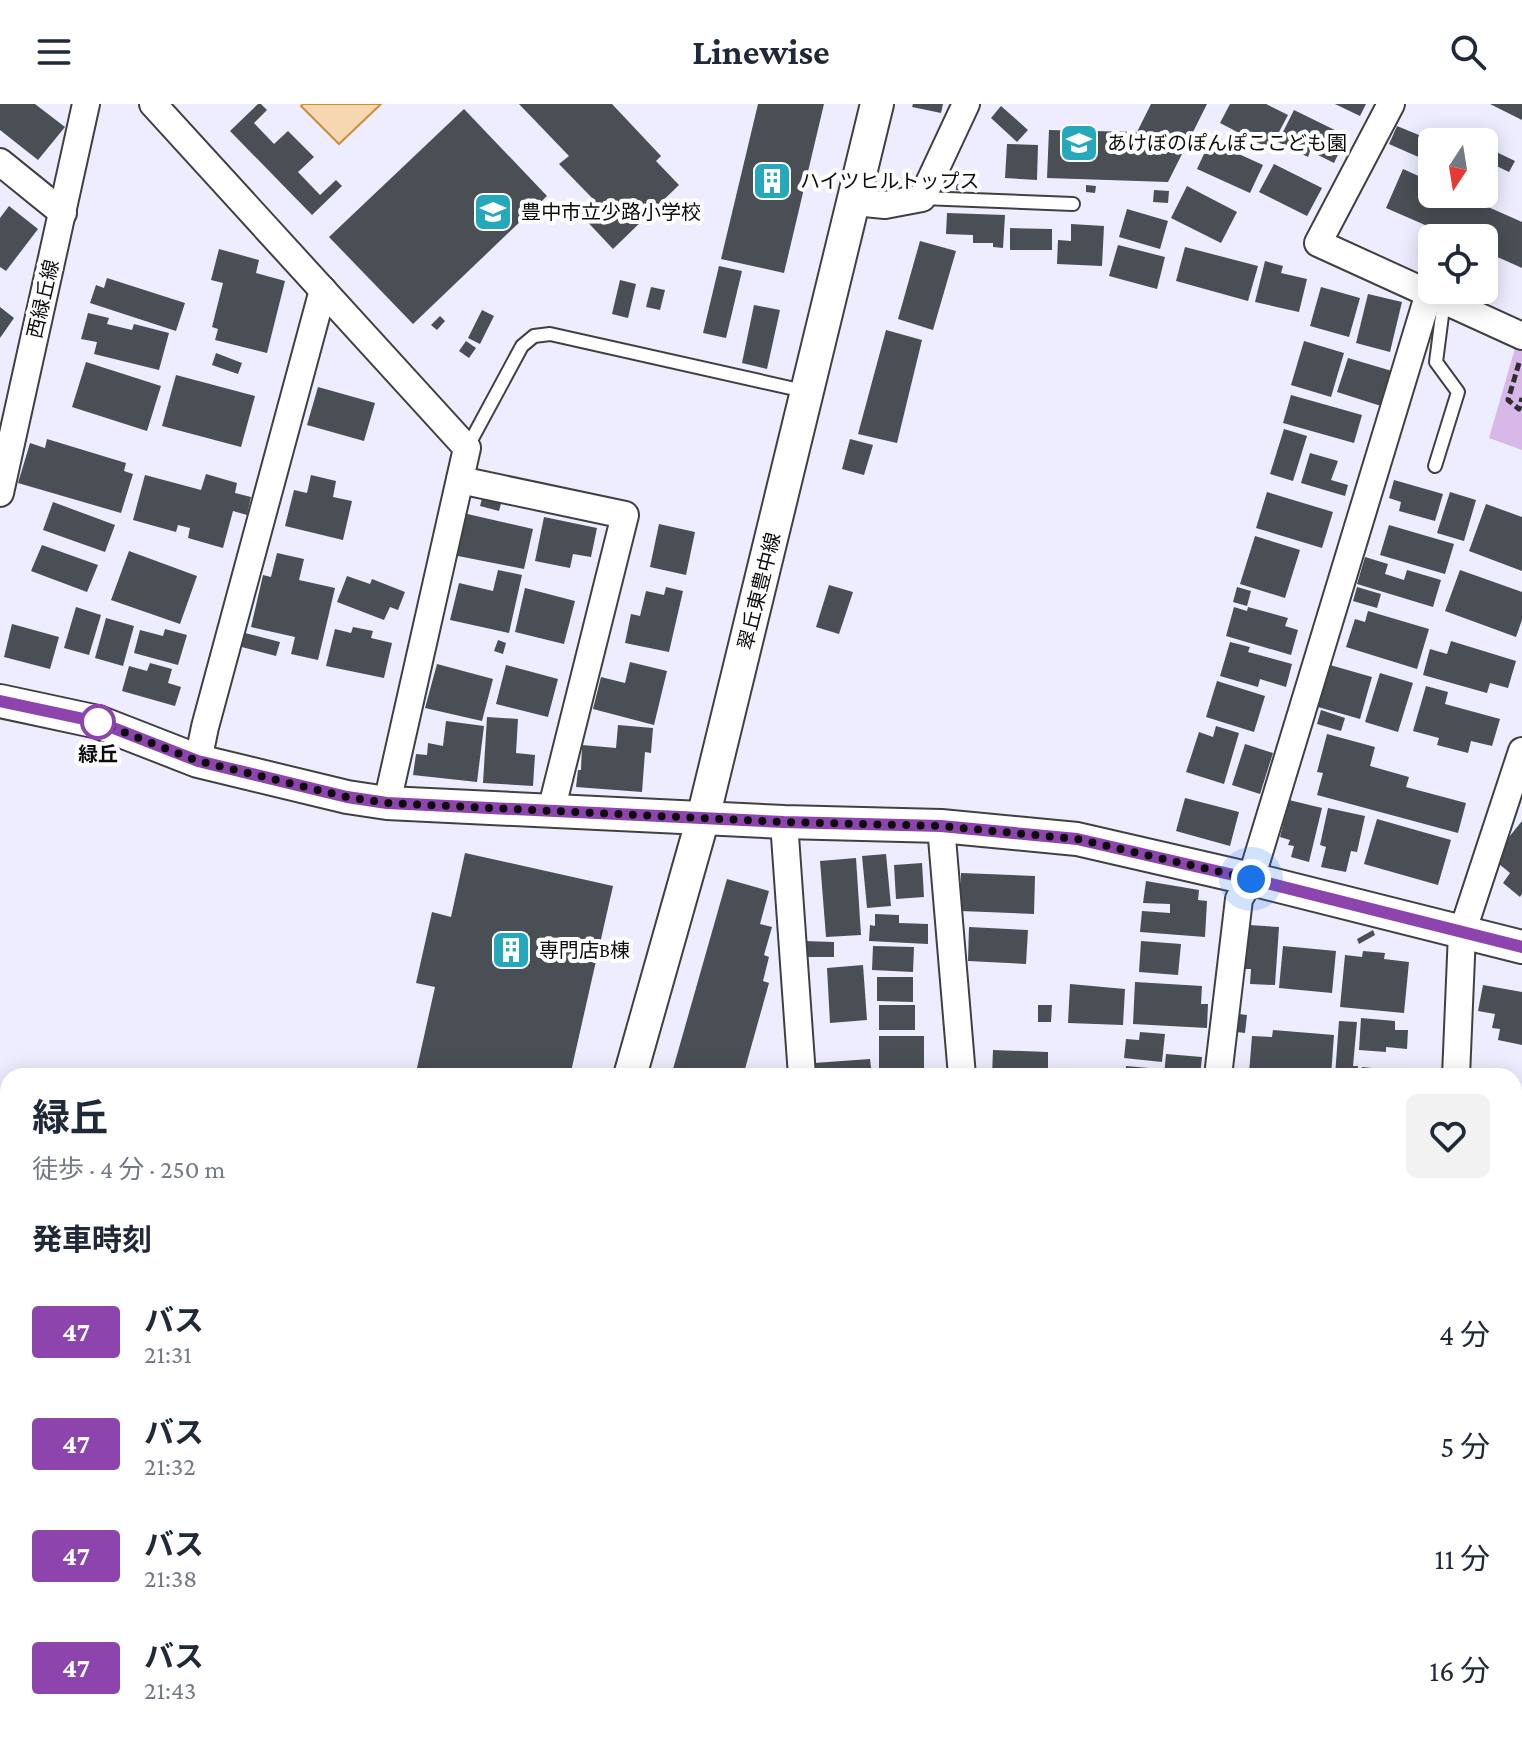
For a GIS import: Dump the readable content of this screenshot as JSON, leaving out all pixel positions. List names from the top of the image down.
{
  "streets": {
    "street": ["西緑丘線", "翠丘東豊中線"]
  },
  "places": {
    "school or university": ["あけぼのぽんぽここども園", "豊中市立少路小学校"],
    "building": ["ハイツヒルトップス", "専門店B棟"],
    "other": ["緑丘"]
  },
  "lines": ["bus line 47"],
  "north": "bottom",
  "page": {
    "header": "Linewise",
    "heading": [
      ["緑丘", "徒歩 · 4 分 · 250 m"],
      "発車時刻"
    ],
    "list": [
      {
        "mark": "47",
        "name": "バス",
        "note": "21:31",
        "value": "4 分"
      },
      {
        "mark": "47",
        "name": "バス",
        "note": "21:32",
        "value": "5 分"
      },
      {
        "mark": "47",
        "name": "バス",
        "note": "21:38",
        "value": "11 分"
      },
      {
        "mark": "47",
        "name": "バス",
        "note": "21:43",
        "value": "16 分"
      }
    ]
  }
}
